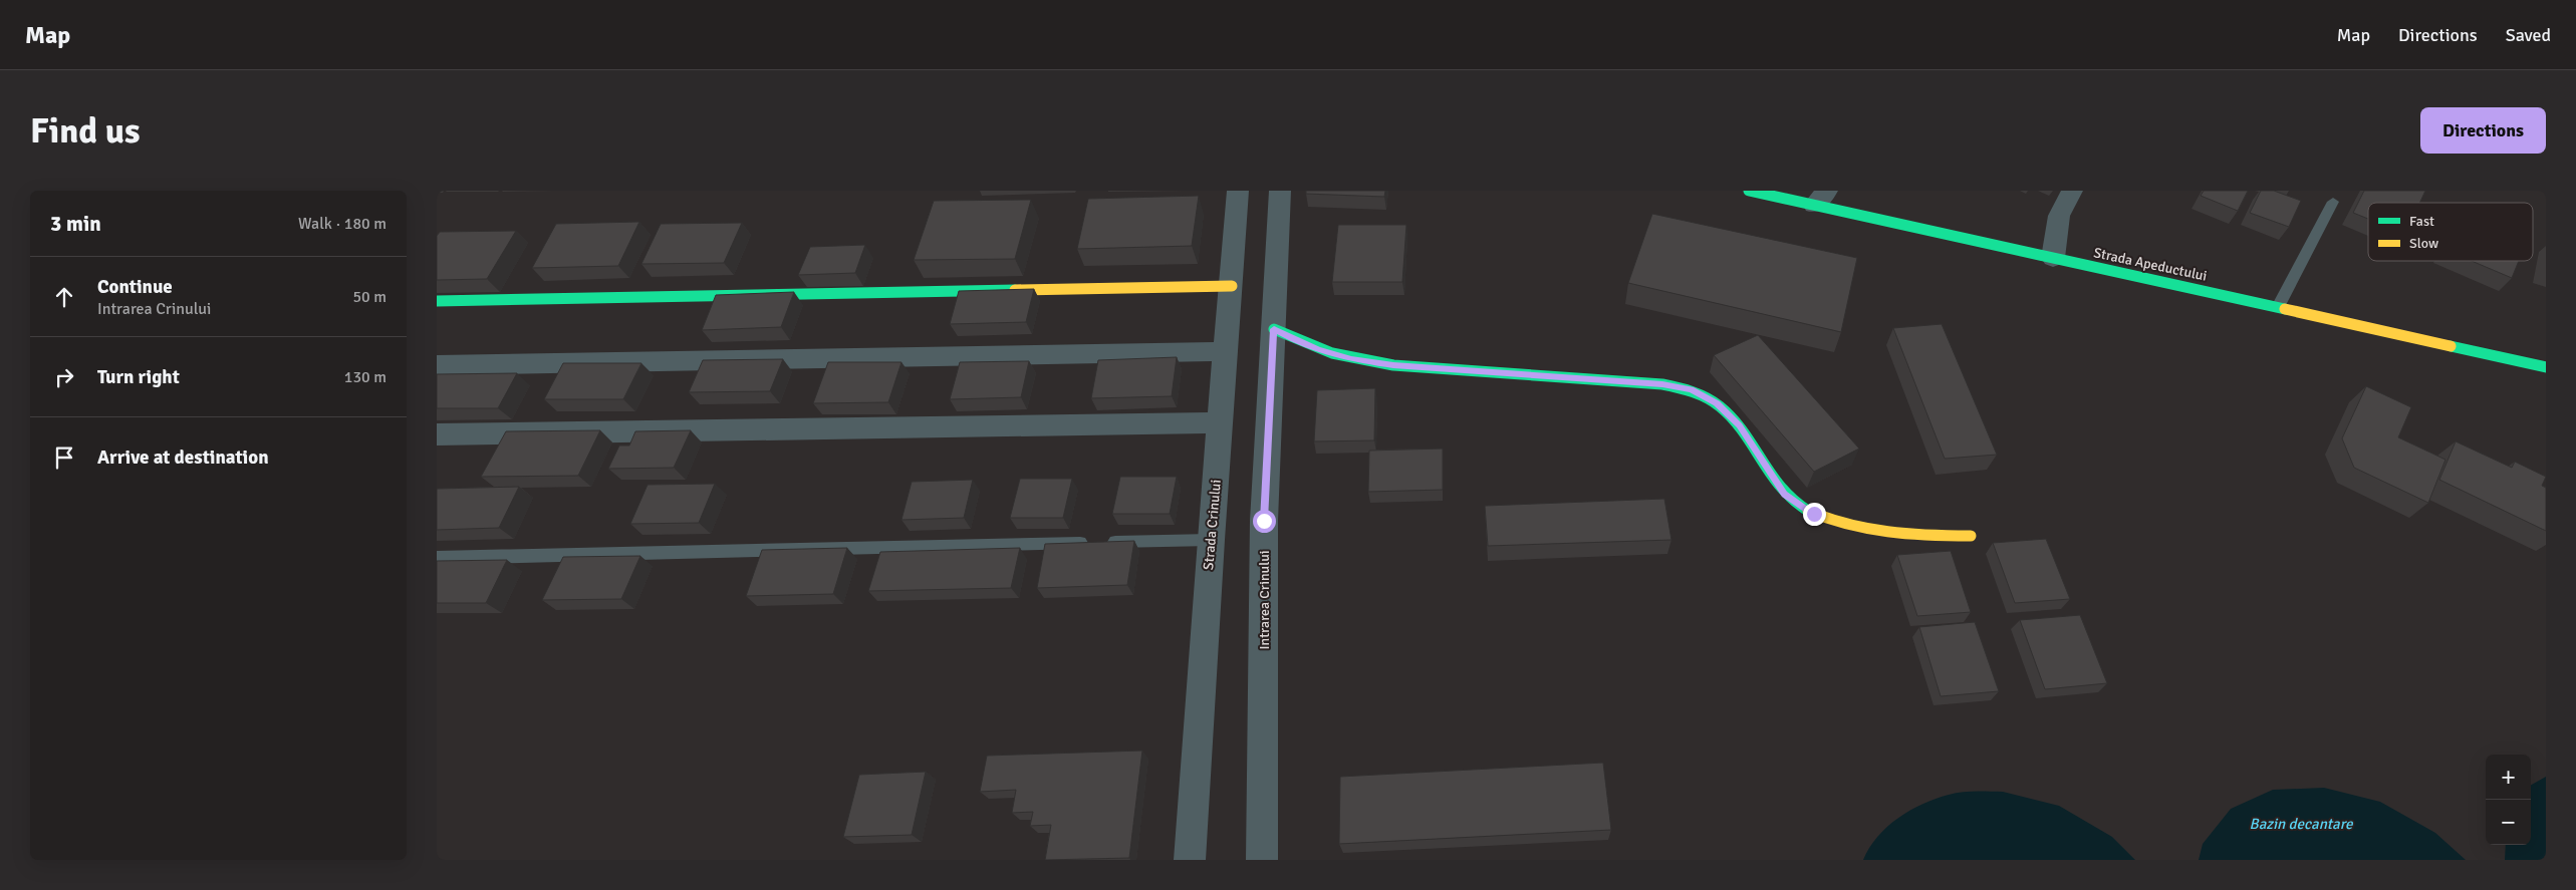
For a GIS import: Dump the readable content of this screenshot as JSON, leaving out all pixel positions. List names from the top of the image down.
{
  "streets": {
    "street": ["Strada Apeductului", "Strada Crinului", "Intrarea Crinului"]
  },
  "water": ["Bazin decantare"],
  "legend": ["Fast", "Slow"],
  "page": {
    "header": "Map",
    "nav": ["Map", "Directions", "Saved"],
    "buttons": "Directions",
    "title": "Find us",
    "heading": ["3 min", "Walk · 180 m"],
    "list": [
      ["Continue", "Intrarea Crinului", "50 m"],
      ["Turn right", "130 m"],
      "Arrive at destination"
    ],
    "map_buttons": ["+", "−"]
  }
}
